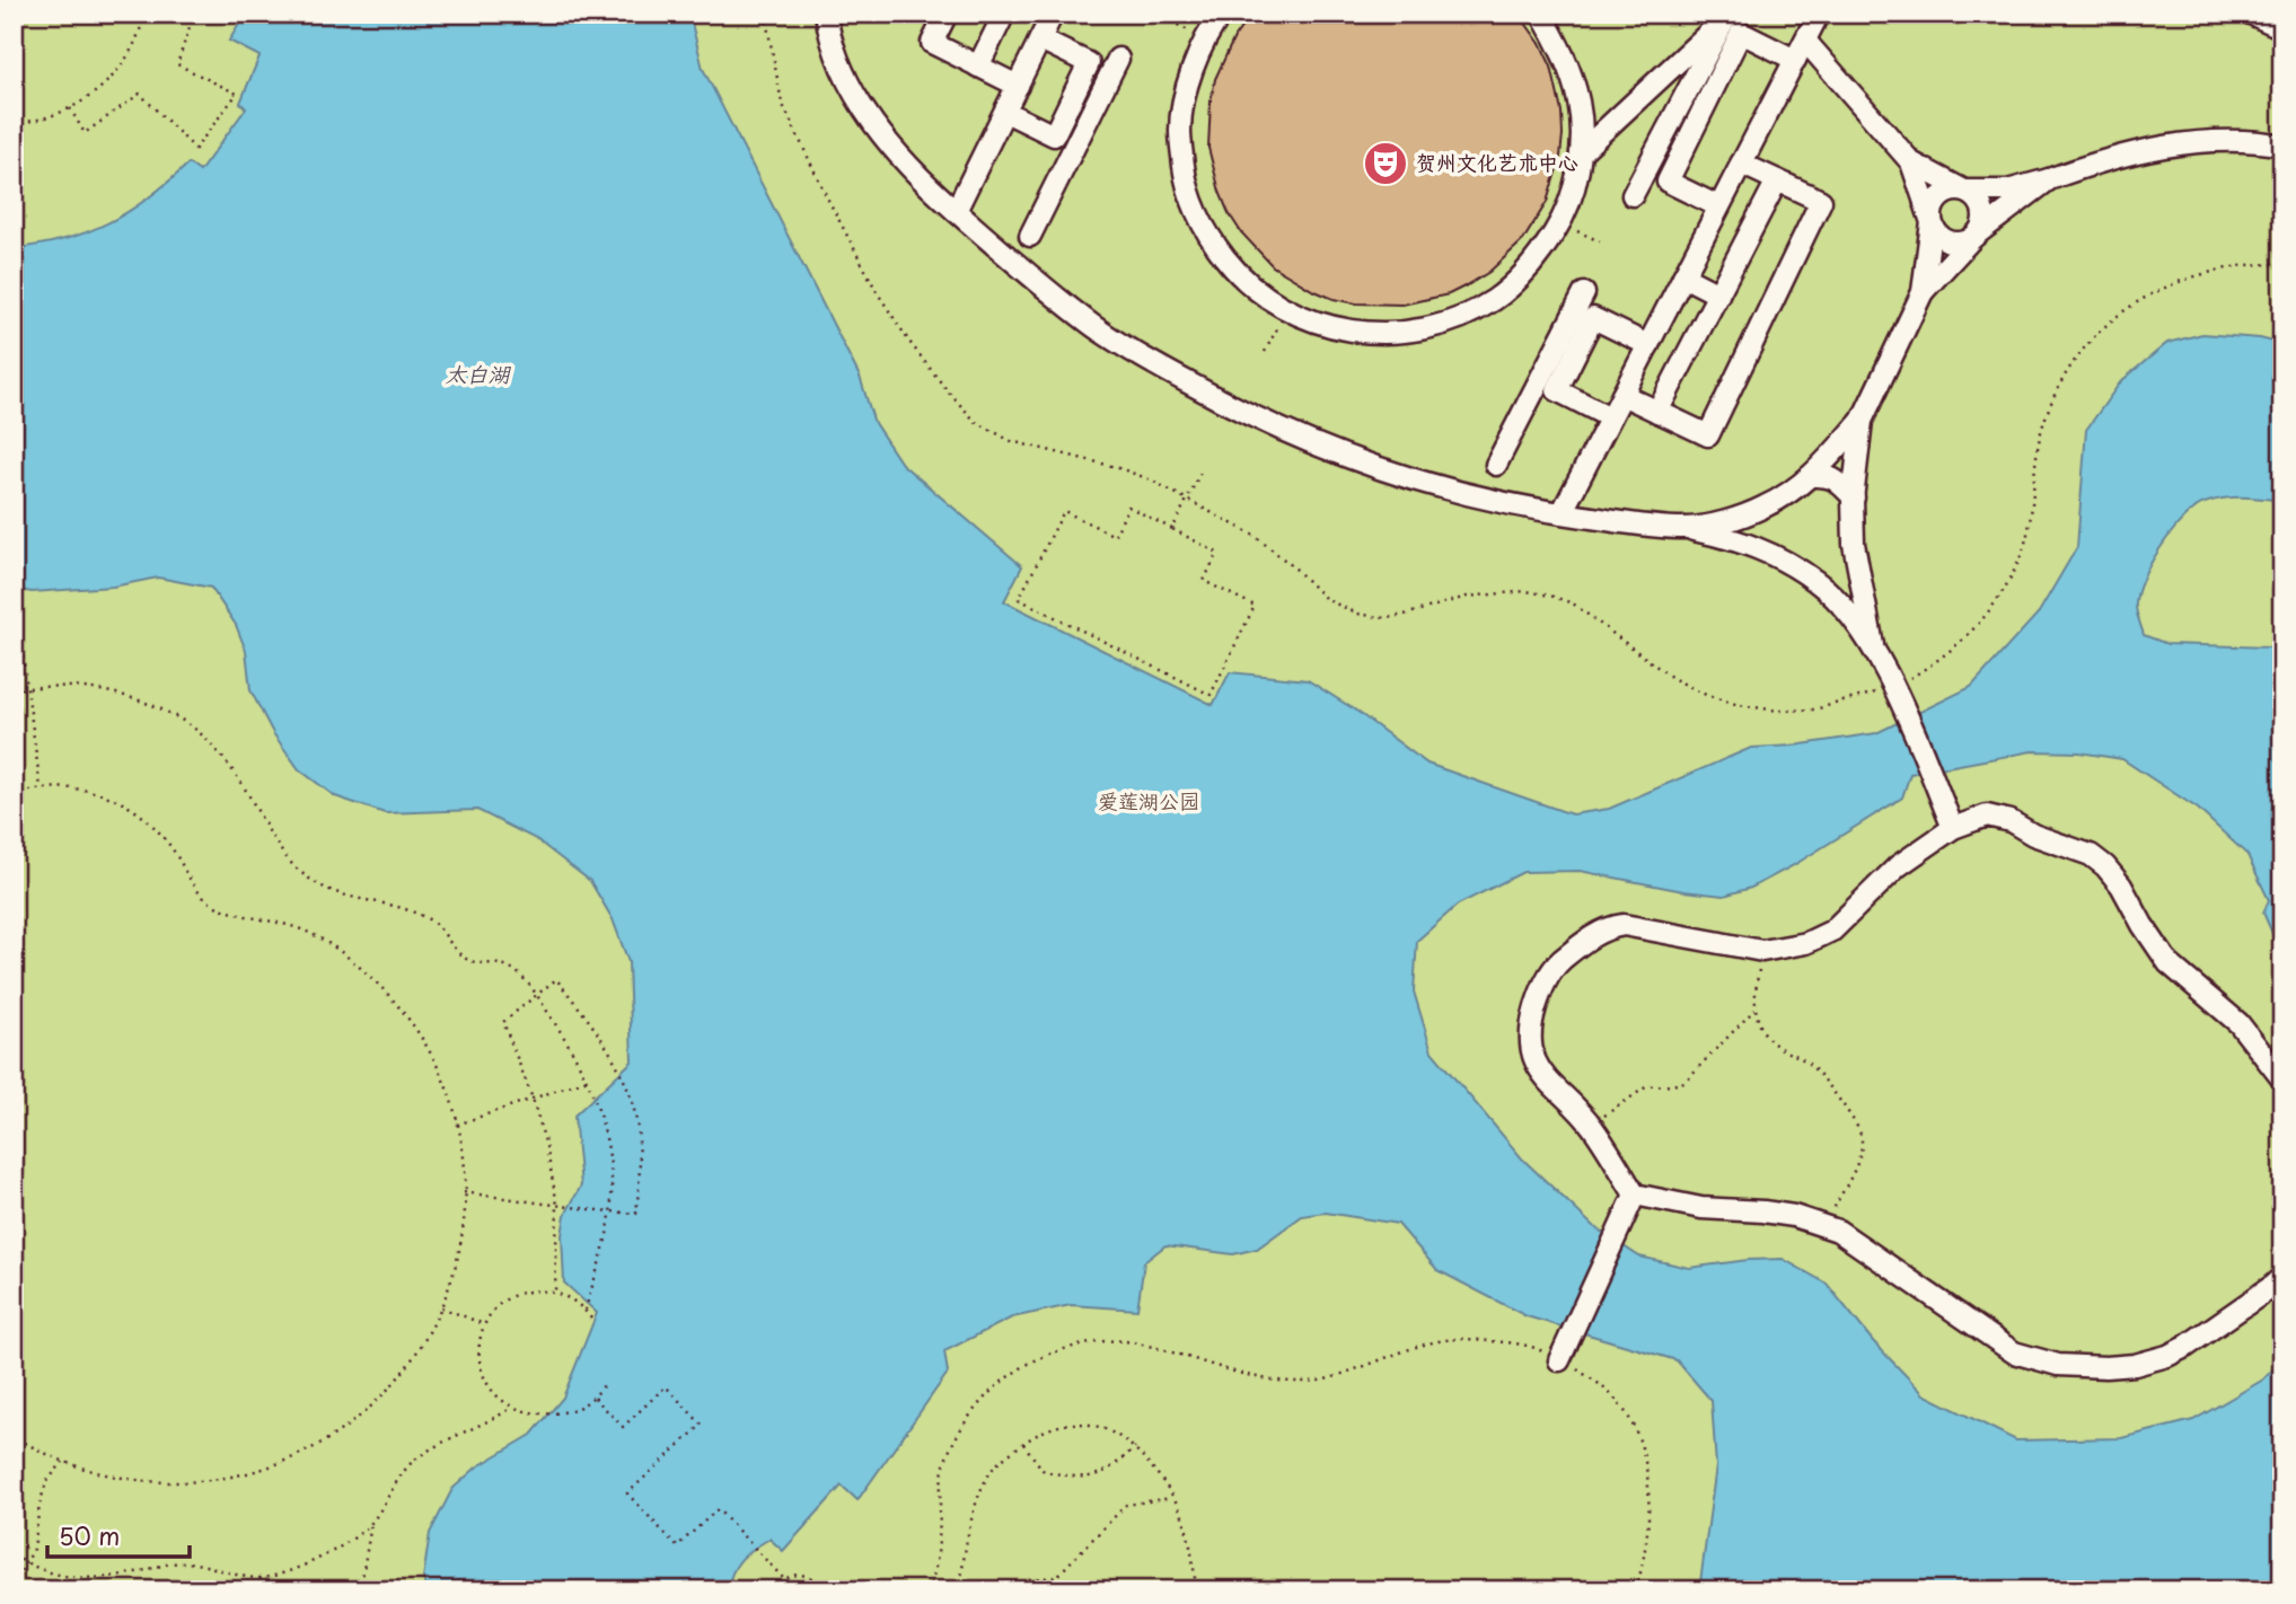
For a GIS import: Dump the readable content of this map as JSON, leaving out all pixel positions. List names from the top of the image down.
{
  "water": ["太白湖"],
  "parks": ["爱莲湖公园"],
  "places": {
    "theatre": ["贺州文化艺术中心"]
  },
  "scale_bar": "50 m"
}
